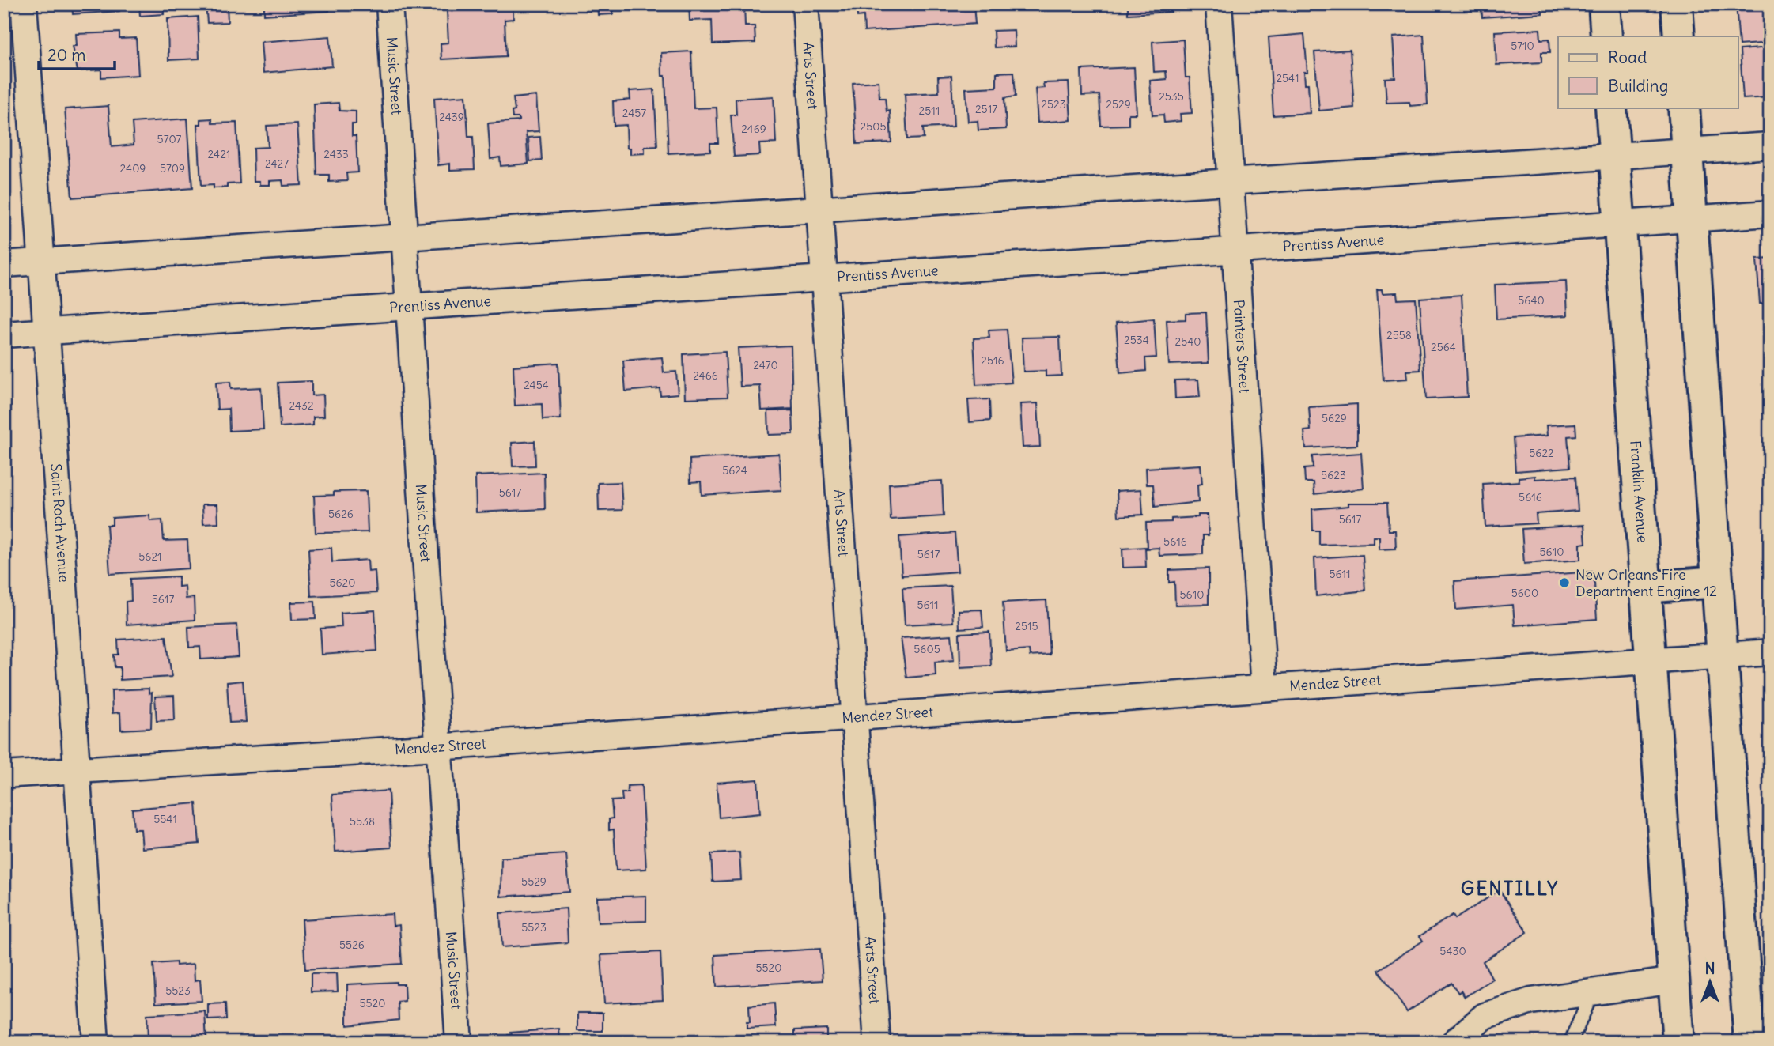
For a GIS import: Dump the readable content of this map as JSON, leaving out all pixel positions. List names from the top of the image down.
{
  "streets": {
    "street": [
      "Music Street",
      "Arts Street",
      "Prentiss Avenue",
      "Painters Street",
      "Franklin Avenue",
      "Saint Roch Avenue",
      "Mendez Street"
    ]
  },
  "crossings": [
    ["Music Street", "Prentiss Avenue"],
    ["Music Street", "Mendez Street"],
    ["Arts Street", "Prentiss Avenue"],
    ["Arts Street", "Mendez Street"],
    ["Prentiss Avenue", "Painters Street"],
    ["Prentiss Avenue", "Franklin Avenue"],
    ["Prentiss Avenue", "Saint Roch Avenue"],
    ["Painters Street", "Mendez Street"],
    ["Franklin Avenue", "Mendez Street"],
    ["Saint Roch Avenue", "Mendez Street"]
  ],
  "districts": ["GENTILLY"],
  "places": ["New Orleans Fire Department Engine 12"],
  "house_numbers": [
    "5710",
    "2541",
    "2535",
    "2523",
    "2529",
    "2517",
    "2511",
    "2457",
    "2439",
    "2505",
    "2469",
    "5707",
    "2421",
    "2433",
    "2427",
    "2409",
    "5709",
    "5640",
    "2558",
    "2534",
    "2540",
    "2564",
    "2516",
    "2470",
    "2466",
    "2454",
    "2432",
    "5629",
    "5622",
    "5624",
    "5623",
    "5617",
    "5616",
    "5626",
    "5617",
    "5616",
    "5610",
    "5617",
    "5621",
    "5611",
    "5620",
    "5600",
    "5610",
    "5617",
    "5611",
    "2515",
    "5605",
    "5541",
    "5538",
    "5529",
    "5523",
    "5526",
    "5430",
    "5520",
    "5523",
    "5520"
  ],
  "legend": ["Road", "Building"],
  "scale_bar": "20 m",
  "north": "top"
}
